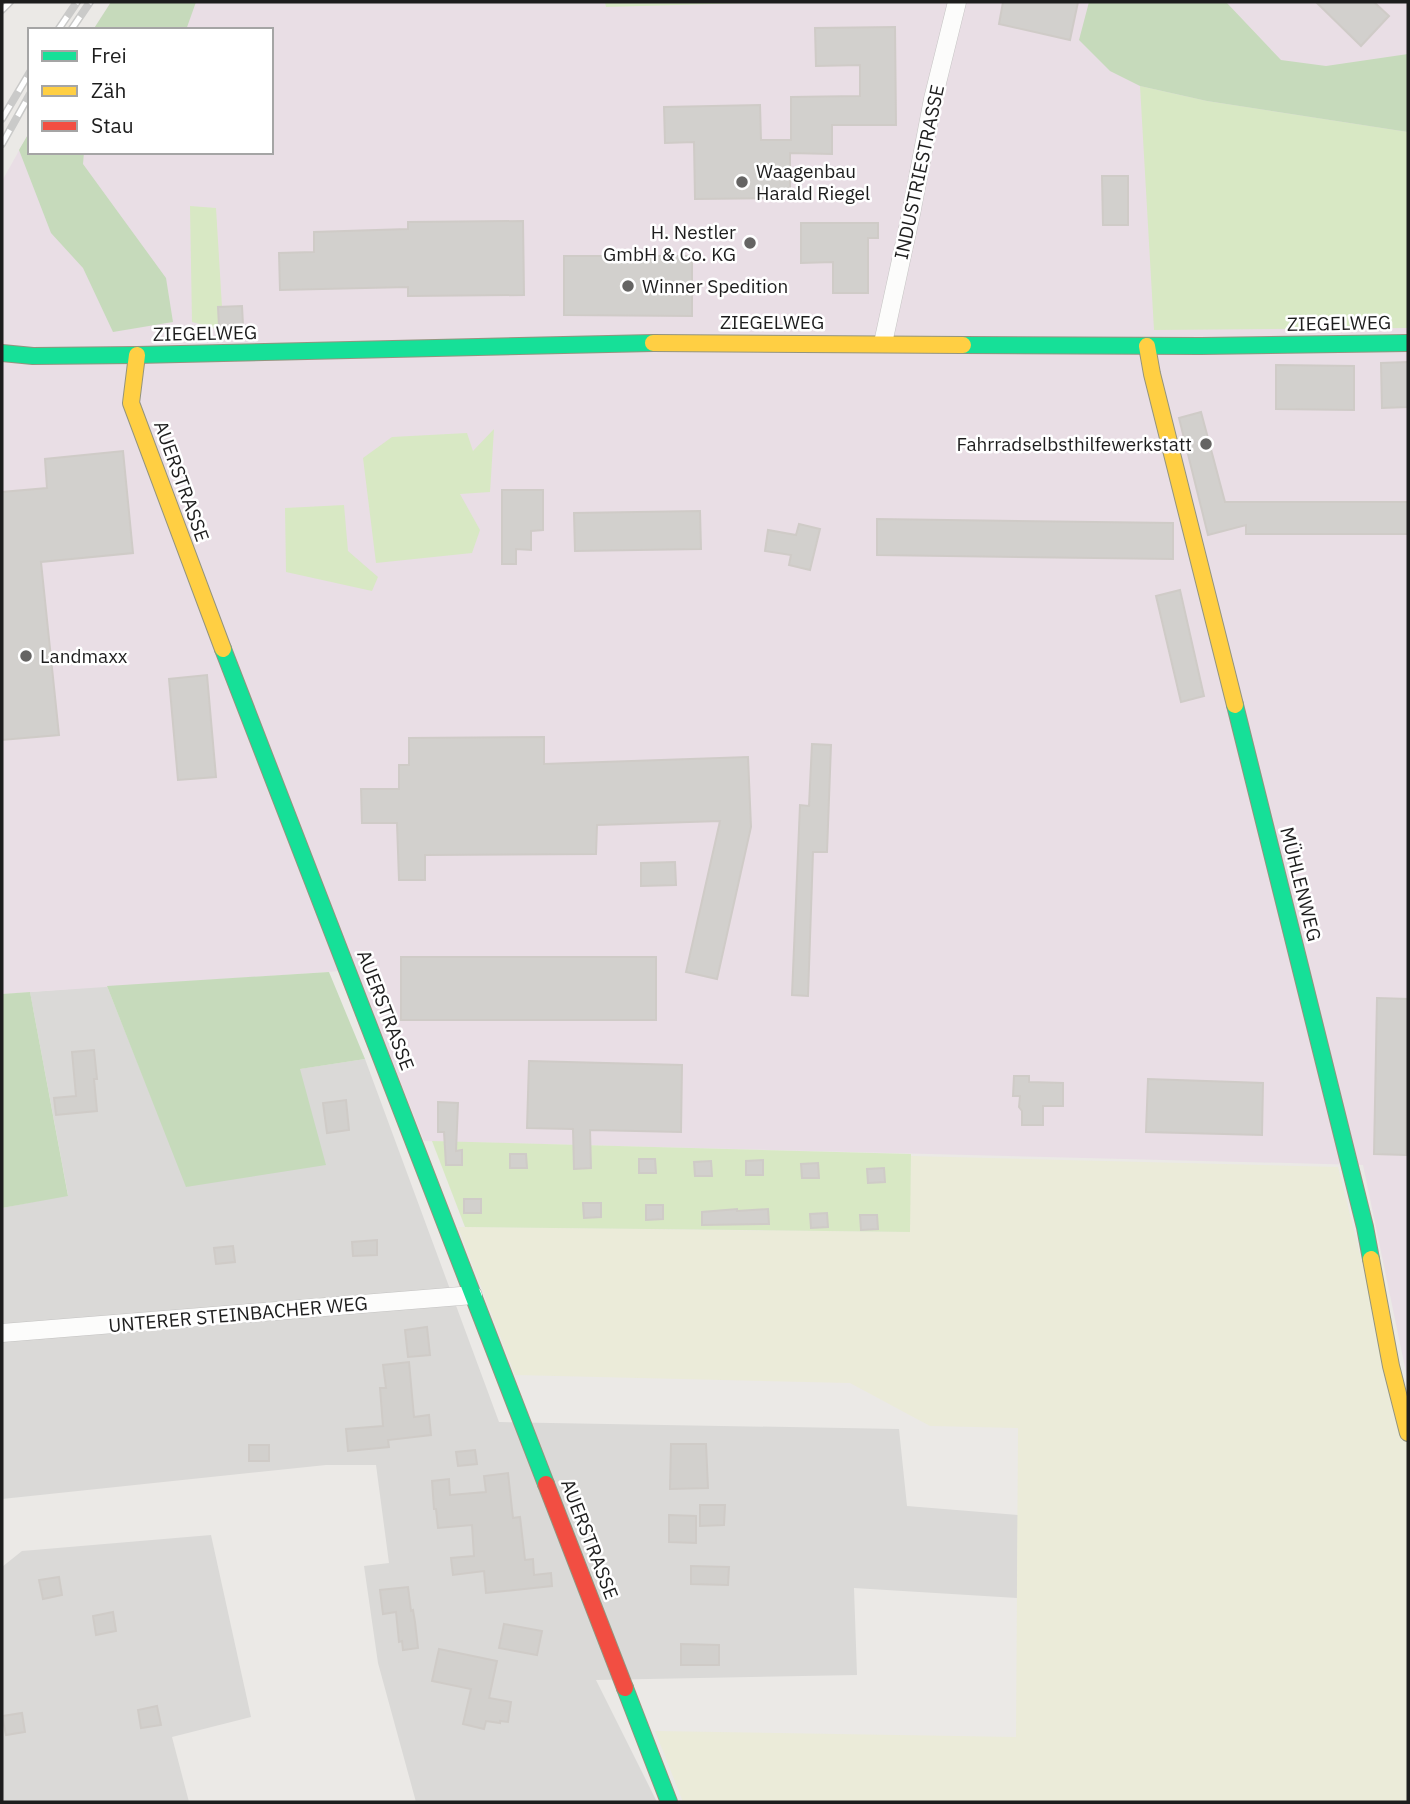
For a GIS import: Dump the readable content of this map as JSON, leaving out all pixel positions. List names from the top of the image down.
{
  "streets": {
    "street": [
      "INDUSTRIESTRASSE",
      "ZIEGELWEG",
      "AUERSTRASSE",
      "MÜHLENWEG",
      "UNTERER STEINBACHER WEG"
    ]
  },
  "crossings": [
    ["INDUSTRIESTRASSE", "ZIEGELWEG"],
    ["ZIEGELWEG", "AUERSTRASSE"],
    ["ZIEGELWEG", "MÜHLENWEG"],
    ["AUERSTRASSE", "UNTERER STEINBACHER WEG"]
  ],
  "places": [
    "Waagenbau Harald Riegel",
    "H. Nestler GmbH & Co. KG",
    "Winner Spedition",
    "Fahrradselbsthilfewerkstatt",
    "Landmaxx"
  ],
  "legend": ["Frei", "Zäh", "Stau"]
}
